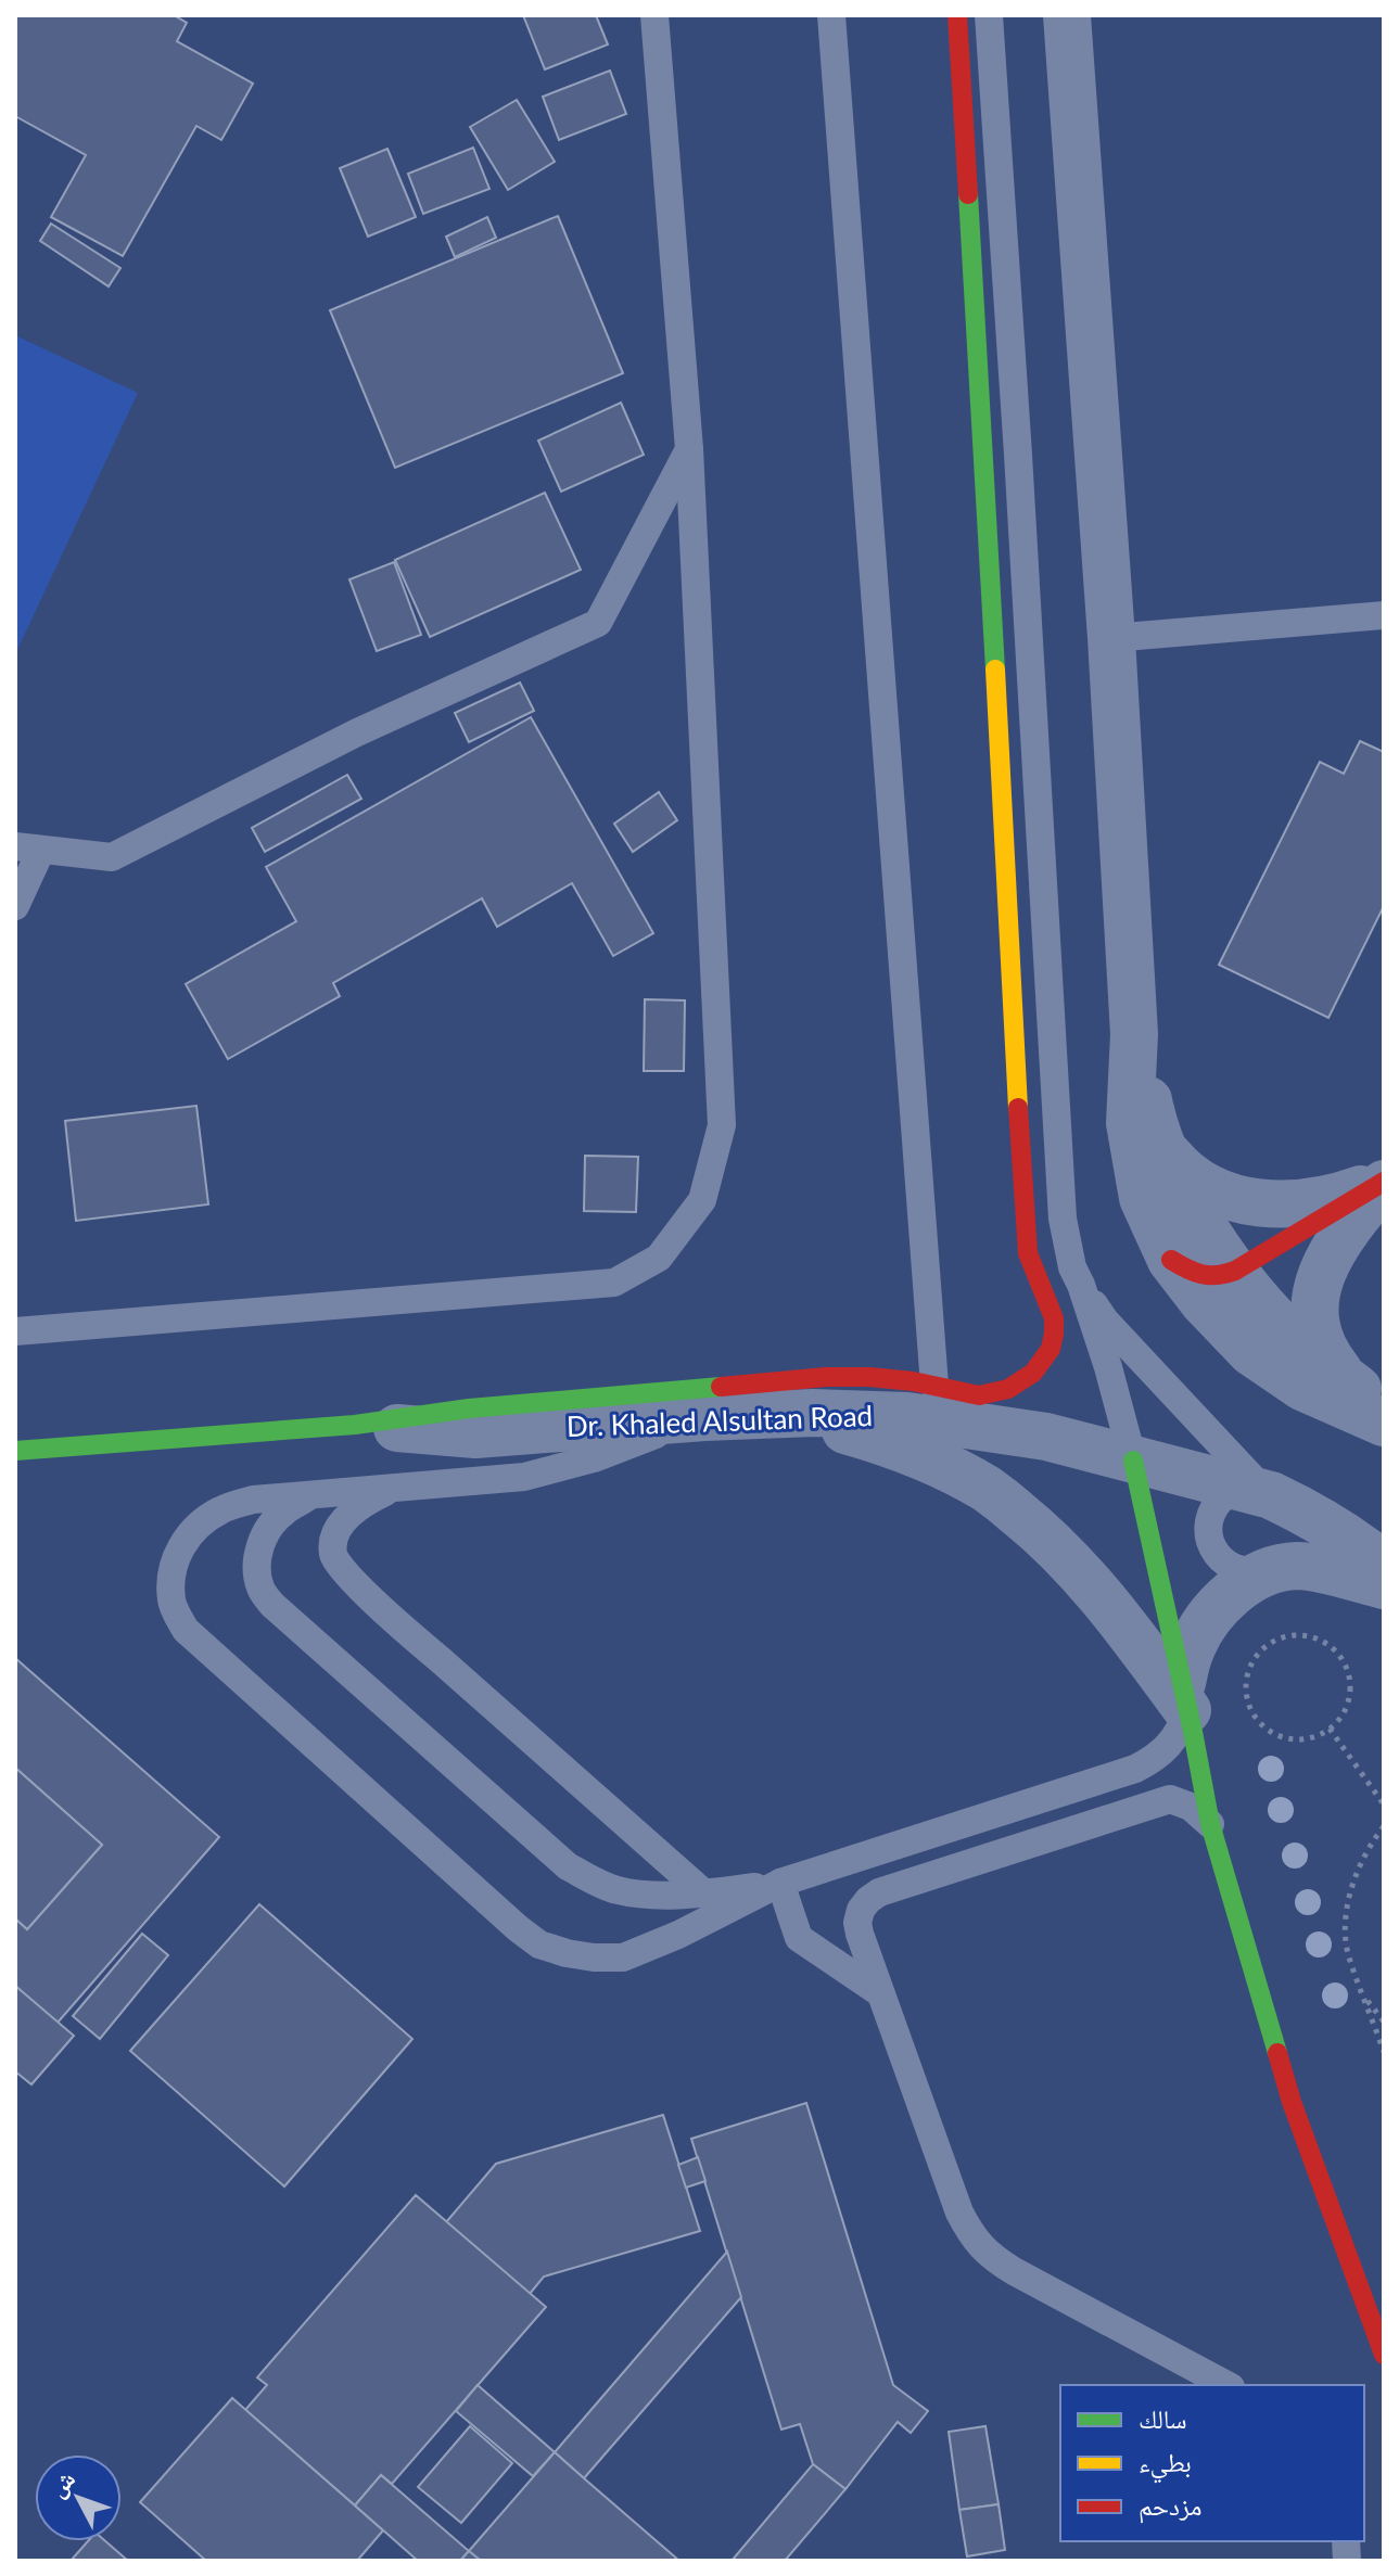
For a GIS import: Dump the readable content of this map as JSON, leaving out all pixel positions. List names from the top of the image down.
{
  "streets": {
    "street": ["Dr. Khaled Alsultan Road"]
  },
  "legend": ["سالك", "بطيء", "مزدحم"],
  "north": "top left"
}
